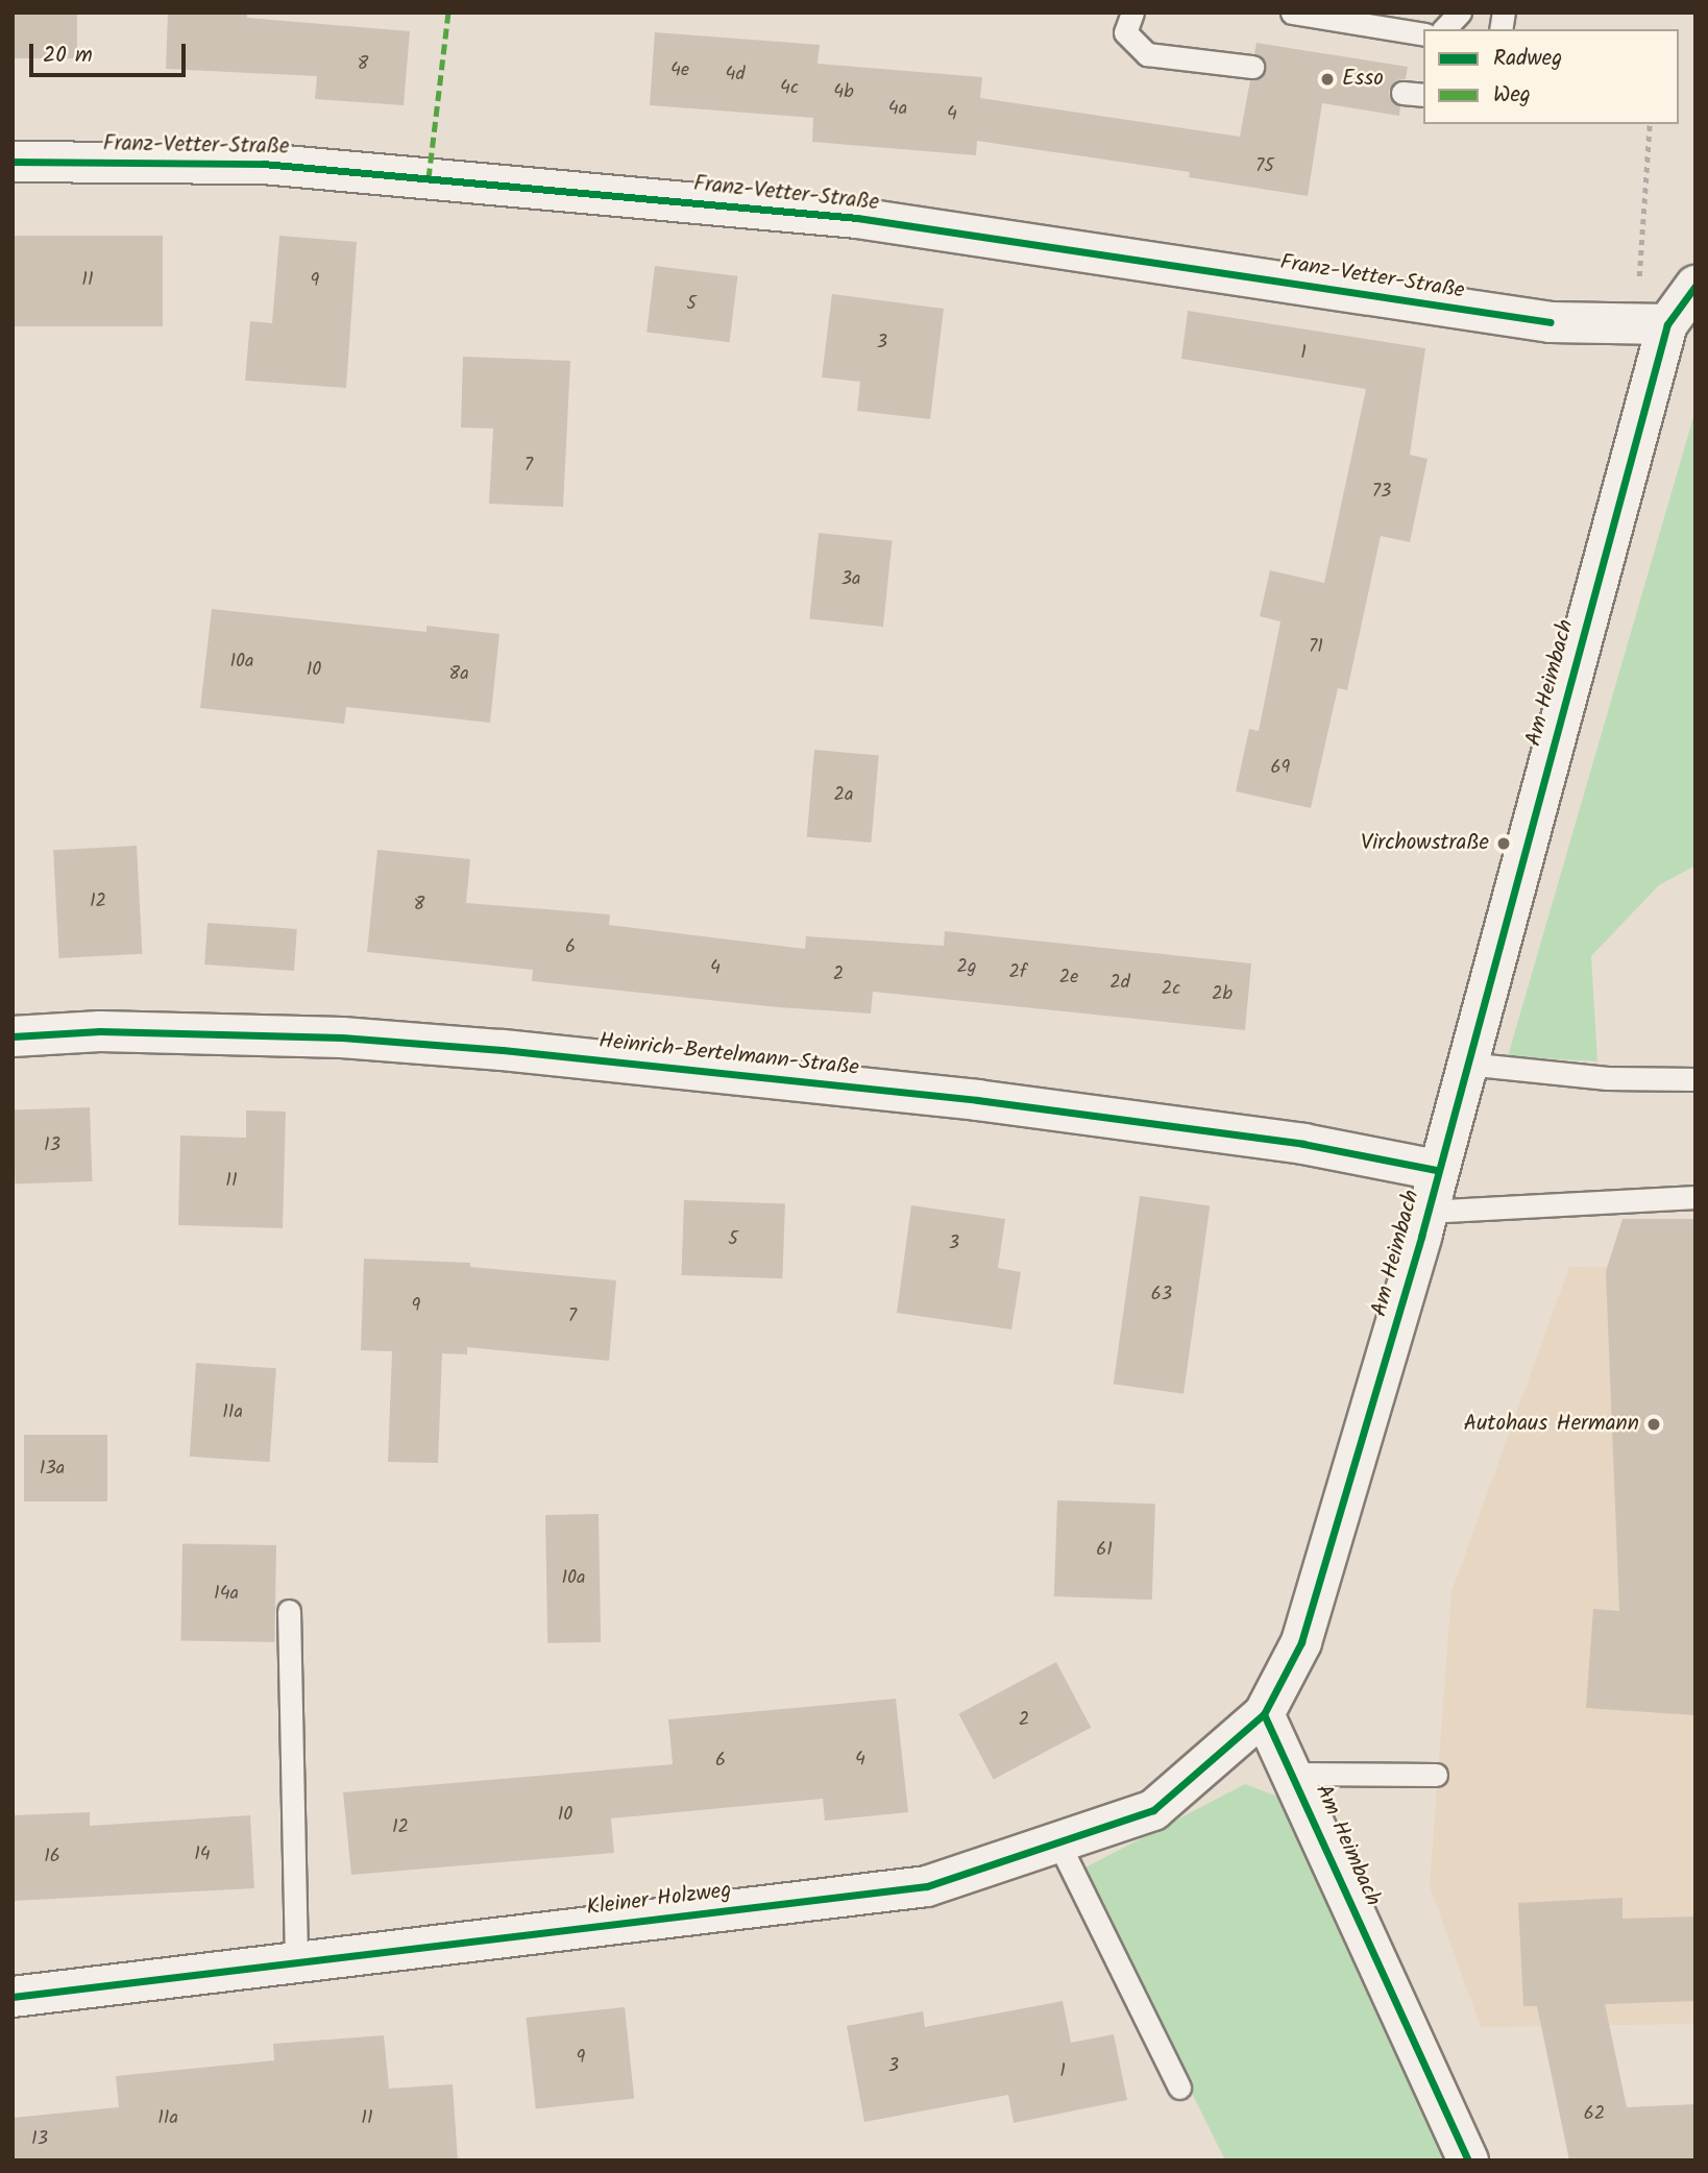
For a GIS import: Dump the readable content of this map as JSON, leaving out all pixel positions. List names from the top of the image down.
{
  "streets": {
    "street": [
      "Franz-Vetter-Straße",
      "Am Heimbach",
      "Heinrich-Bertelmann-Straße",
      "Kleiner Holzweg"
    ]
  },
  "crossings": [
    ["Franz-Vetter-Straße", "Am Heimbach"],
    ["Am Heimbach", "Heinrich-Bertelmann-Straße"],
    ["Am Heimbach", "Kleiner Holzweg"]
  ],
  "places": ["Esso", "Virchowstraße", "Autohaus Hermann"],
  "house_numbers": [
    "8",
    "4e",
    "4d",
    "4c",
    "4b",
    "4a",
    "4",
    "75",
    "11",
    "9",
    "5",
    "3",
    "1",
    "7",
    "73",
    "3a",
    "71",
    "10a",
    "10",
    "8a",
    "69",
    "2a",
    "12",
    "8",
    "6",
    "2g",
    "4",
    "2f",
    "2",
    "2e",
    "2d",
    "2c",
    "2b",
    "13",
    "11",
    "5",
    "3",
    "63",
    "9",
    "7",
    "11a",
    "13a",
    "61",
    "10a",
    "14a",
    "2",
    "4",
    "6",
    "10",
    "12",
    "14",
    "16",
    "9",
    "3",
    "1",
    "62",
    "11a",
    "11",
    "13"
  ],
  "legend": ["Radweg", "Weg"],
  "scale_bar": "20 m"
}
